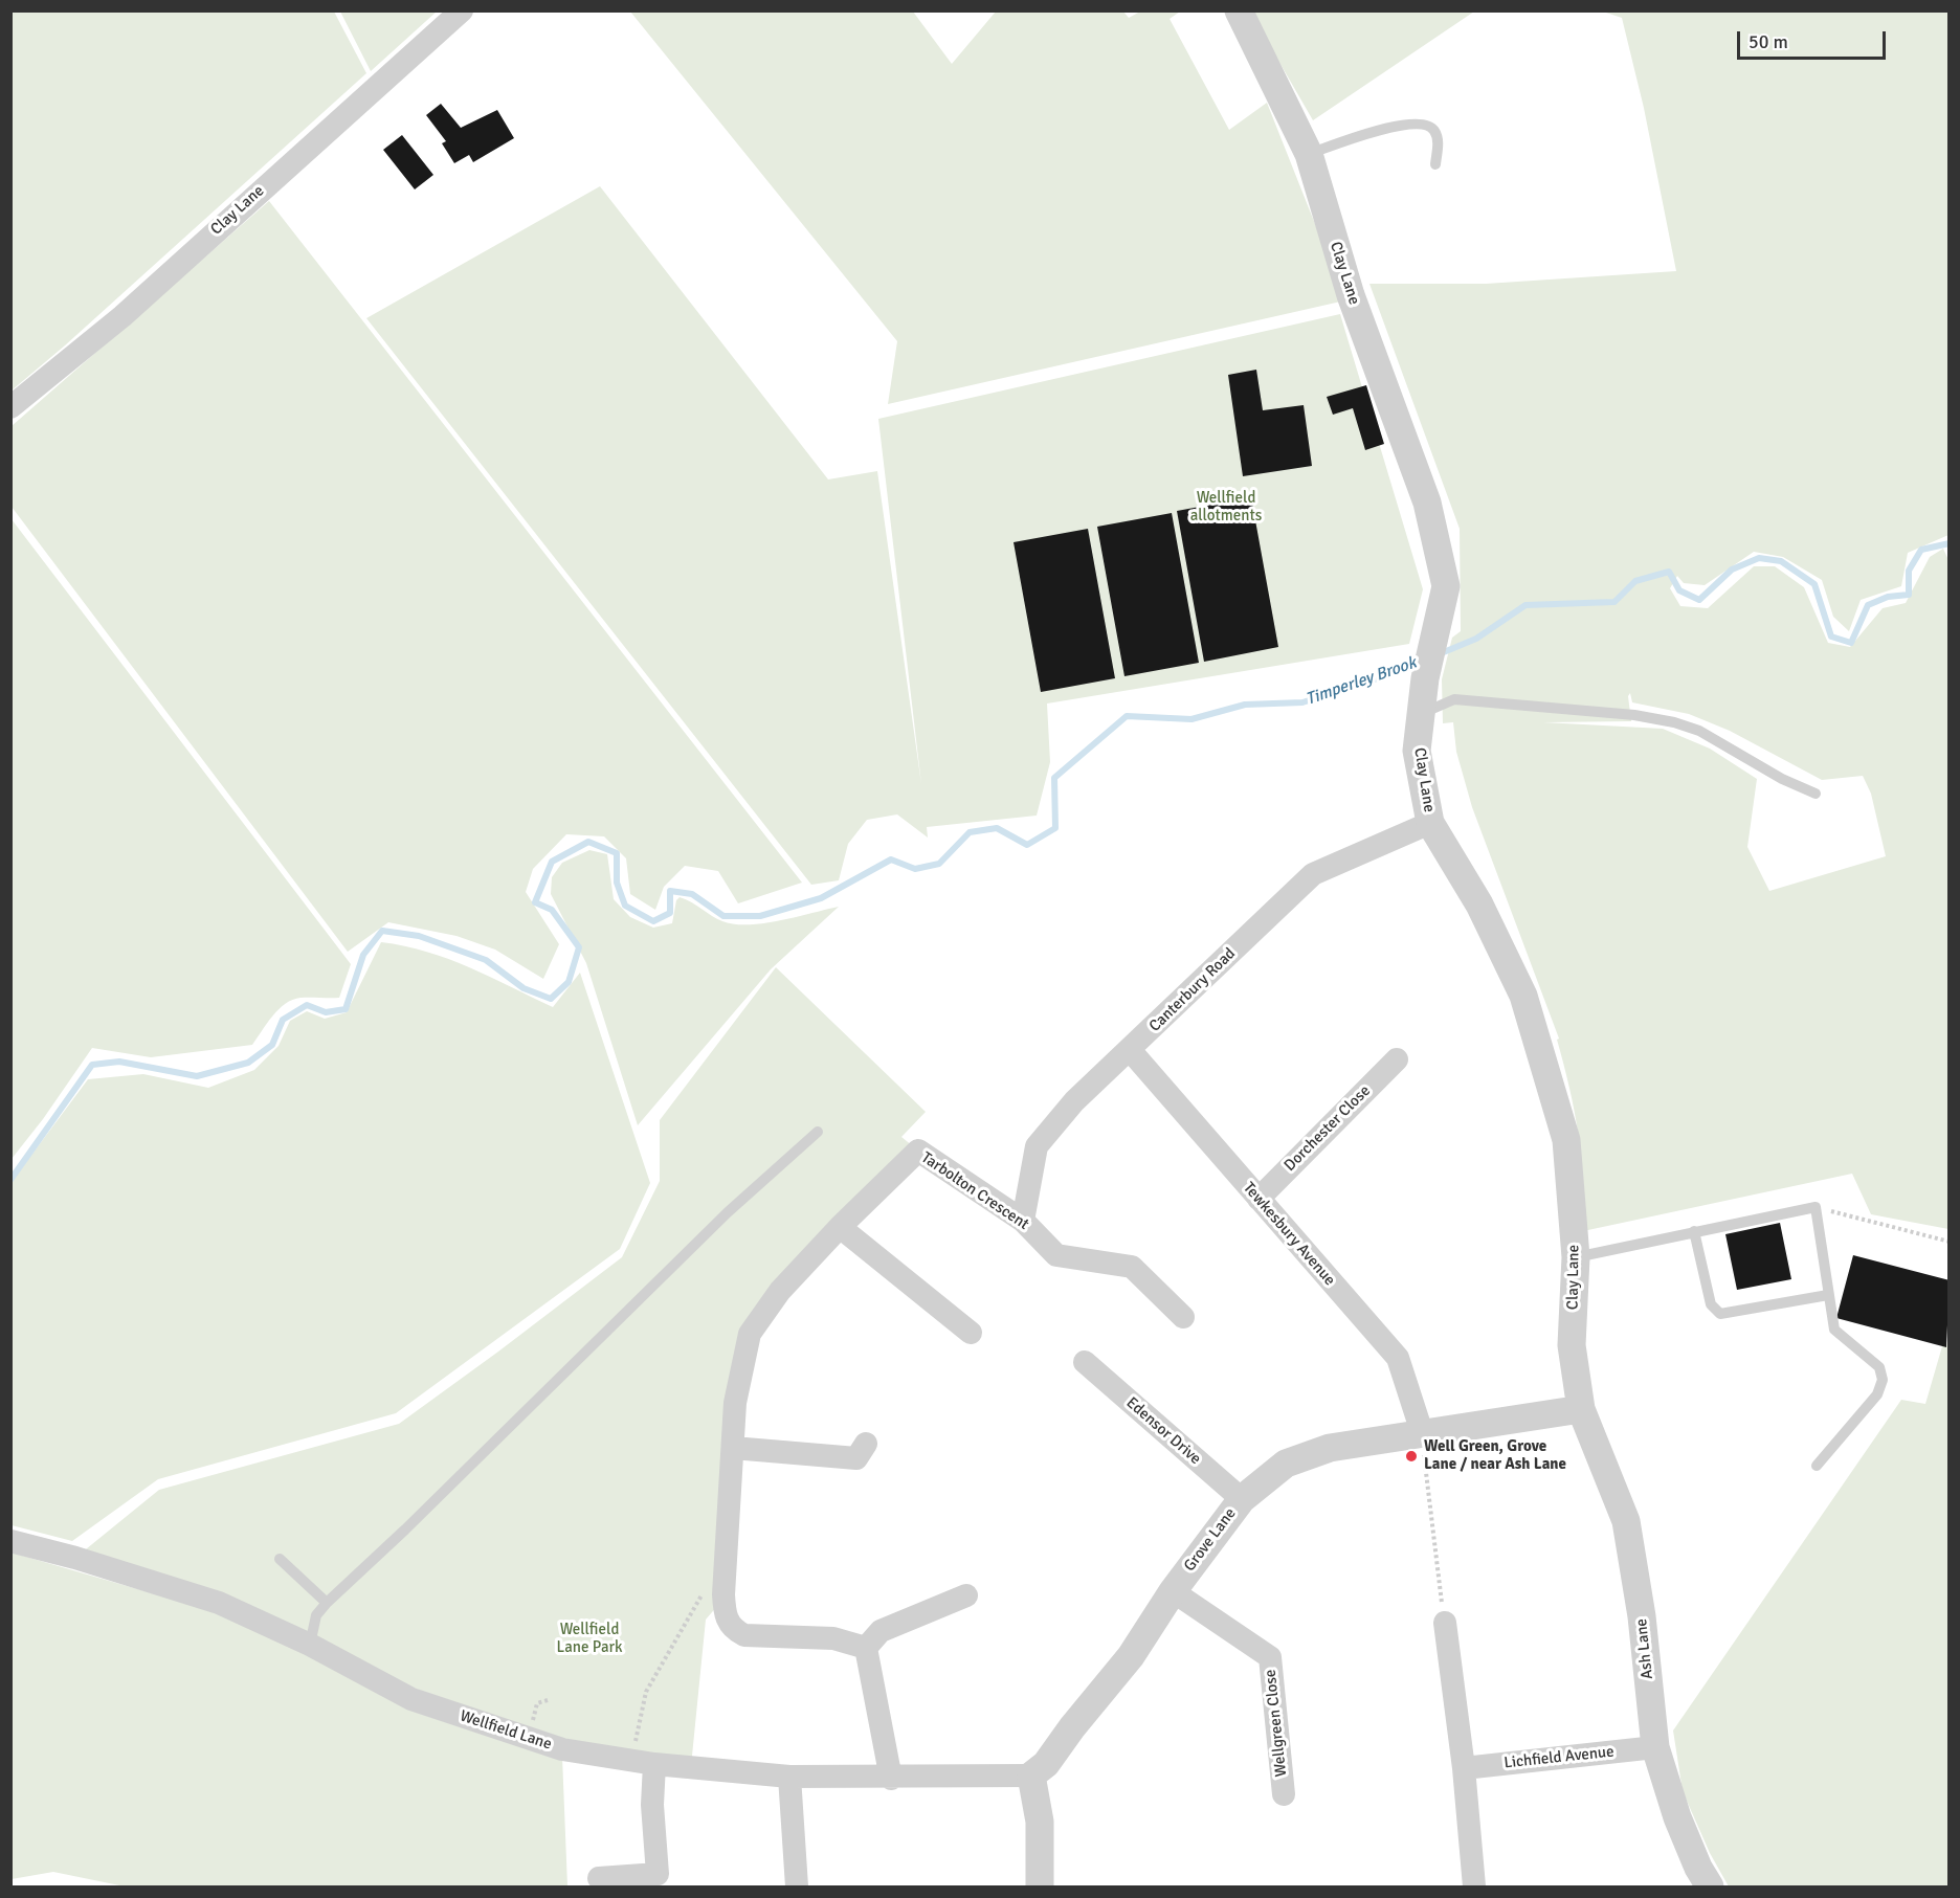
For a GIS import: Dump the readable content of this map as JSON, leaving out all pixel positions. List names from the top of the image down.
{
  "streets": {
    "street": [
      "Clay Lane",
      "Canterbury Road",
      "Dorchester Close",
      "Tarbolton Crescent",
      "Tewkesbury Avenue",
      "Edensor Drive",
      "Grove Lane",
      "Ash Lane",
      "Wellgreen Close",
      "Wellfield Lane",
      "Lichfield Avenue"
    ]
  },
  "crossings": [
    ["Clay Lane", "Canterbury Road"],
    ["Clay Lane", "Grove Lane"],
    ["Clay Lane", "Ash Lane"],
    ["Canterbury Road", "Tarbolton Crescent"],
    ["Canterbury Road", "Tewkesbury Avenue"],
    ["Dorchester Close", "Tewkesbury Avenue"],
    ["Tewkesbury Avenue", "Grove Lane"],
    ["Edensor Drive", "Grove Lane"],
    ["Grove Lane", "Ash Lane"],
    ["Grove Lane", "Wellgreen Close"],
    ["Grove Lane", "Wellfield Lane"],
    ["Ash Lane", "Lichfield Avenue"]
  ],
  "water": ["Timperley Brook"],
  "parks": ["Wellfield allotments", "Wellfield Lane Park"],
  "places": ["Well Green, Grove Lane / near Ash Lane"],
  "scale_bar": "50 m"
}
